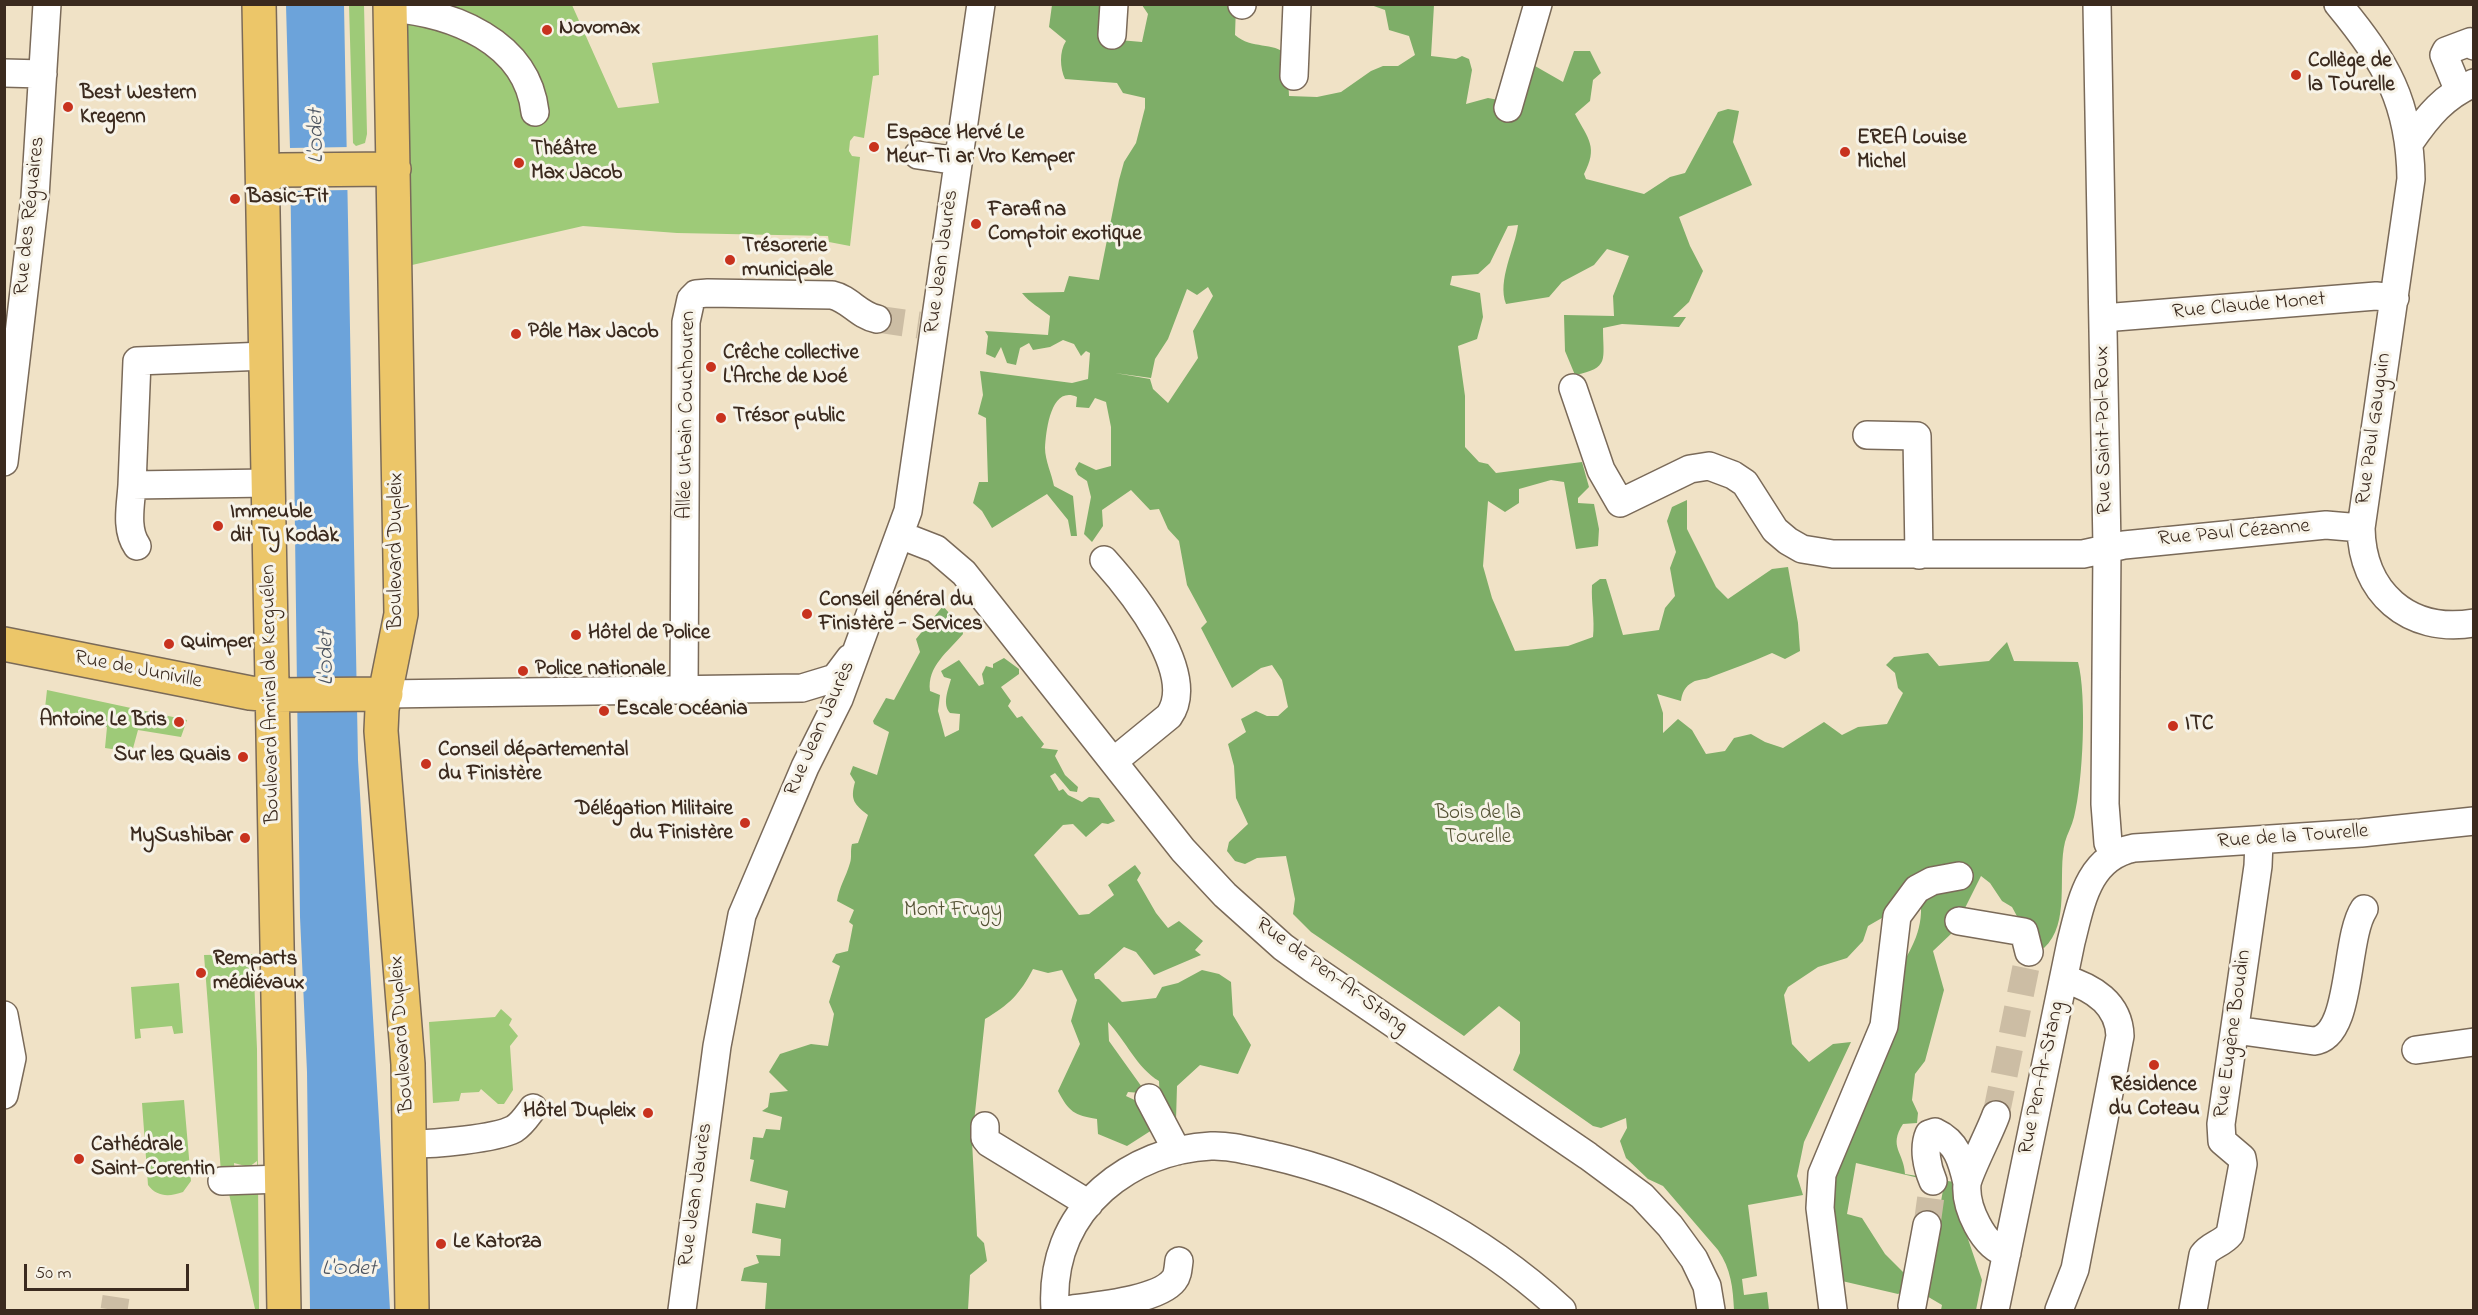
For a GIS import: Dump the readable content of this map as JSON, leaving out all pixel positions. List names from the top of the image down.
{
  "streets": {
    "main road": ["Boulevard Dupleix", "Rue de Juniville", "Boulevard Amiral de Kerguélen"],
    "street": [
      "Rue des Réguaires",
      "Rue Jean Jaurès",
      "Rue Claude Monet",
      "Allée Urbain Couchouren",
      "Rue Paul Gauguin",
      "Rue Saint-Pol-Roux",
      "Rue Paul Cézanne",
      "Rue de la Tourelle",
      "Rue de Pen-Ar-Stang",
      "Rue Eugène Boudin",
      "Rue Pen-Ar-Stang"
    ]
  },
  "crossings": [
    ["Rue Jean Jaurès", "Rue de Pen-Ar-Stang"],
    ["Rue Claude Monet", "Rue Paul Gauguin"],
    ["Rue Claude Monet", "Rue Saint-Pol-Roux"],
    ["Rue Paul Gauguin", "Rue Paul Cézanne"],
    ["Rue Saint-Pol-Roux", "Rue Paul Cézanne"],
    ["Rue Saint-Pol-Roux", "Rue de la Tourelle"],
    ["Rue Saint-Pol-Roux", "Rue Pen-Ar-Stang"],
    ["Boulevard Dupleix", "Rue de Juniville"],
    ["Rue de Juniville", "Boulevard Amiral de Kerguélen"],
    ["Rue de la Tourelle", "Rue Eugène Boudin"],
    ["Rue de la Tourelle", "Rue Pen-Ar-Stang"]
  ],
  "water": ["L'Odet"],
  "parks": ["Bois de la Tourelle", "Mont Frugy"],
  "places": [
    "Novomax",
    "Collège de la Tourelle",
    "Best Western Kregenn",
    "Espace Hervé Le Meur-Ti ar Vro Kemper",
    "EREA Louise Michel",
    "Théâtre Max Jacob",
    "Basic-Fit",
    "Farafina Comptoir exotique",
    "Trésorerie municipale",
    "Pôle Max Jacob",
    "Crêche collective L'Arche de Noé",
    "Trésor public",
    "Immeuble dit Ty Kodak",
    "Conseil général du Finistère - Services",
    "Hôtel de Police",
    "Quimper",
    "Police nationale",
    "Escale Océania",
    "Antoine Le Bris",
    "ITC",
    "Sur les Quais",
    "Conseil départemental du Finistère",
    "Délégation Militaire du Finistère",
    "MySushibar",
    "Remparts médiévaux",
    "Résidence du Coteau",
    "Hôtel Dupleix",
    "Cathédrale Saint-Corentin",
    "Le Katorza"
  ],
  "scale_bar": "50 m"
}
